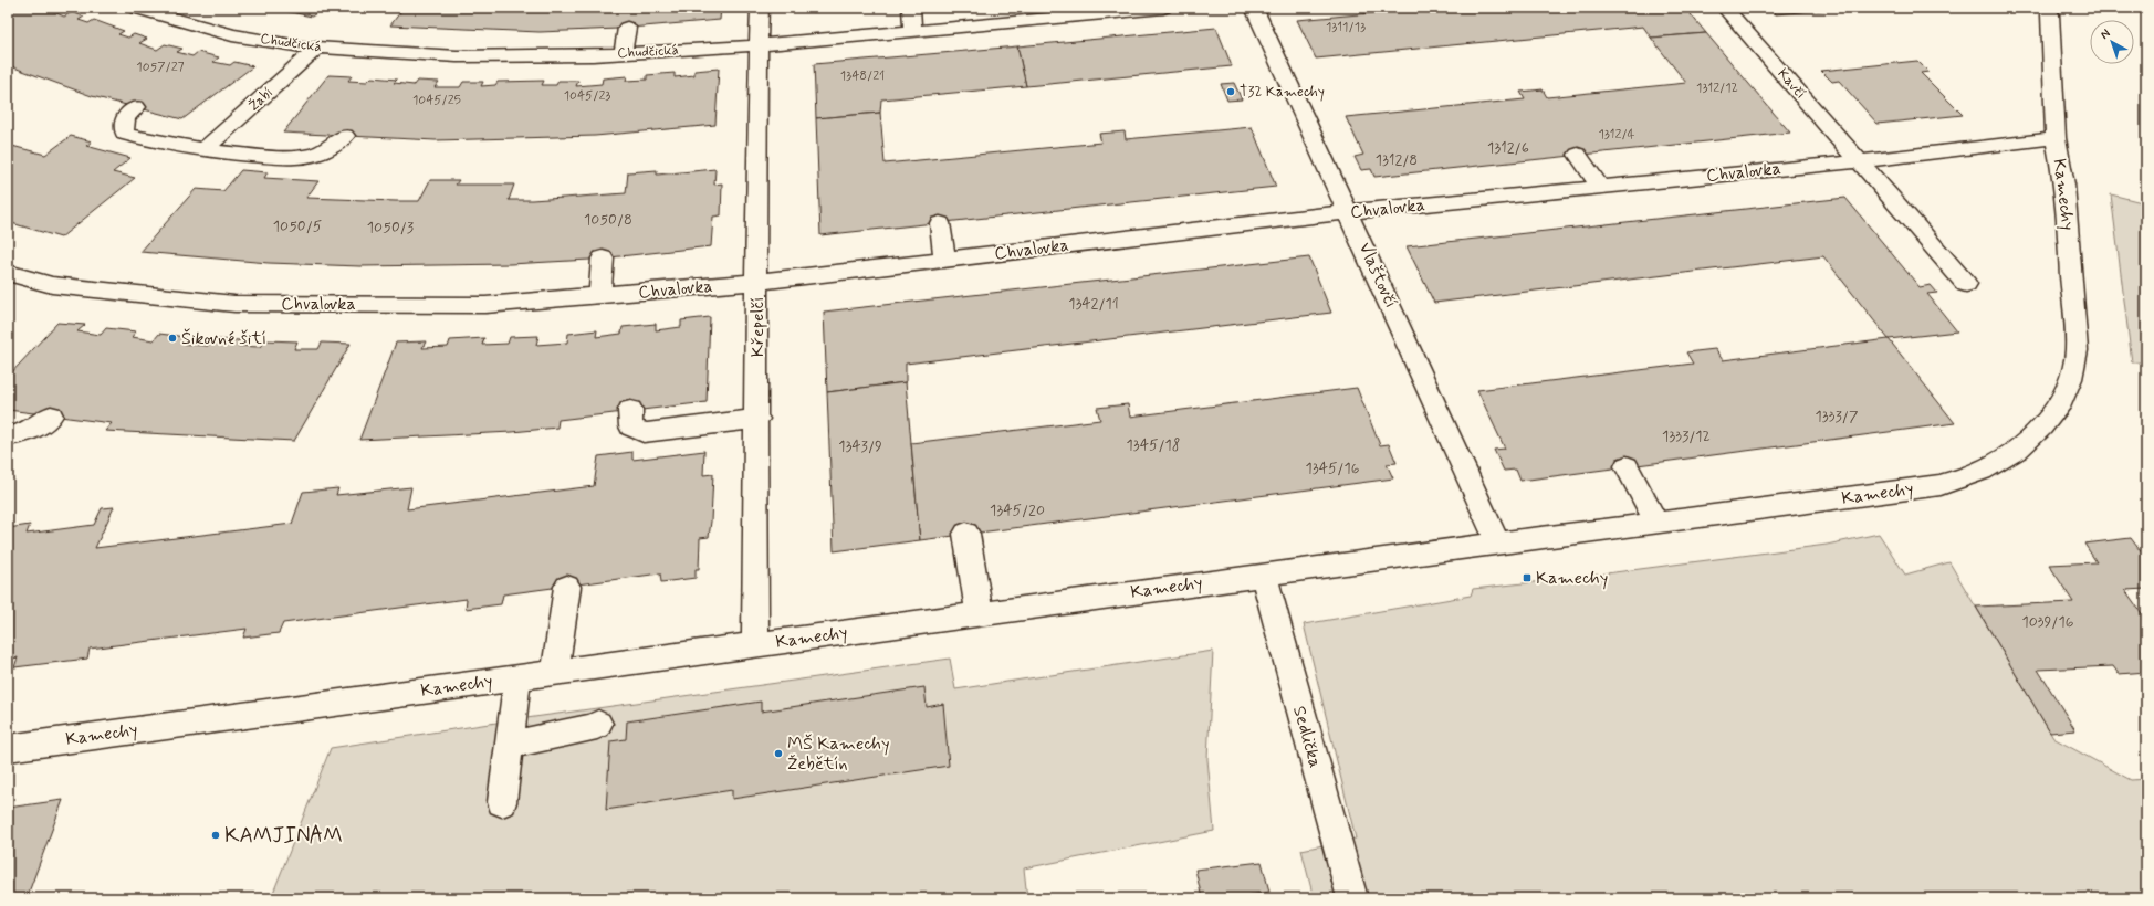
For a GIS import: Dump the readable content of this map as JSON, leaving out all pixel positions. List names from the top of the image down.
{
  "streets": {
    "street": [
      "Chudčická",
      "Kavčí",
      "Žabí",
      "Chvalovka",
      "Kamechy",
      "Vlaštovčí",
      "Křepelčí",
      "Sedlička"
    ]
  },
  "crossings": [
    ["Chudčická", "Žabí"],
    ["Chudčická", "Křepelčí"],
    ["Kavčí", "Chvalovka"],
    ["Chvalovka", "Kamechy"],
    ["Chvalovka", "Vlaštovčí"],
    ["Chvalovka", "Křepelčí"],
    ["Kamechy", "Vlaštovčí"],
    ["Kamechy", "Křepelčí"],
    ["Kamechy", "Sedlička"]
  ],
  "places": {
    "other": [
      "T32 Kamechy",
      "Šikovné šití",
      "MŠ Kamechy Žebětín",
      "KAMJINAM"
    ],
    "transit": ["Kamechy"]
  },
  "house_numbers": [
    "1311/13",
    "1057/27",
    "1348/21",
    "1312/12",
    "1045/23",
    "1045/25",
    "1312/4",
    "1312/6",
    "1312/8",
    "1050/8",
    "1050/5",
    "1050/3",
    "1342/11",
    "1333/7",
    "1333/12",
    "1345/18",
    "1343/9",
    "1345/16",
    "1345/20",
    "1039/16"
  ],
  "north": "top left"
}
